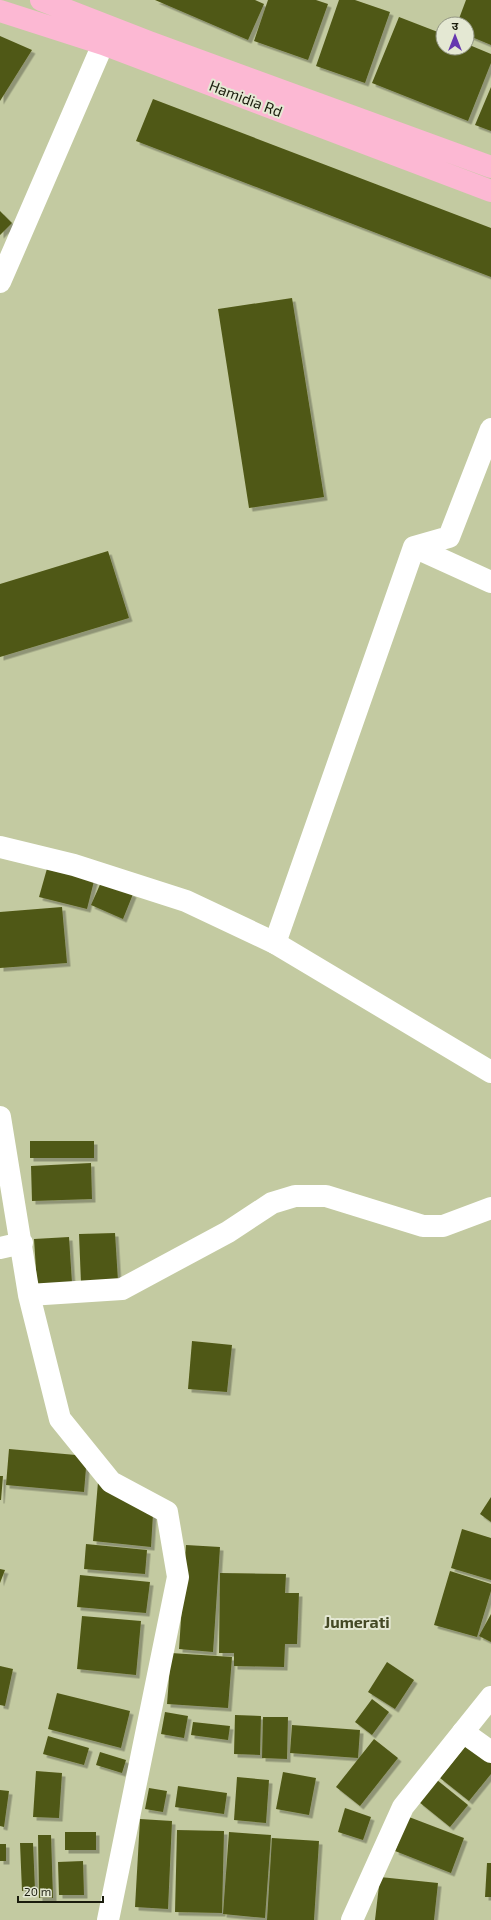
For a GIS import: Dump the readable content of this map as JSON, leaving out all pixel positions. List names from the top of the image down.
{
  "streets": {
    "main road": ["Hamidia Rd"]
  },
  "districts": ["Jumerati"],
  "scale_bar": "20 m",
  "north": "top"
}
